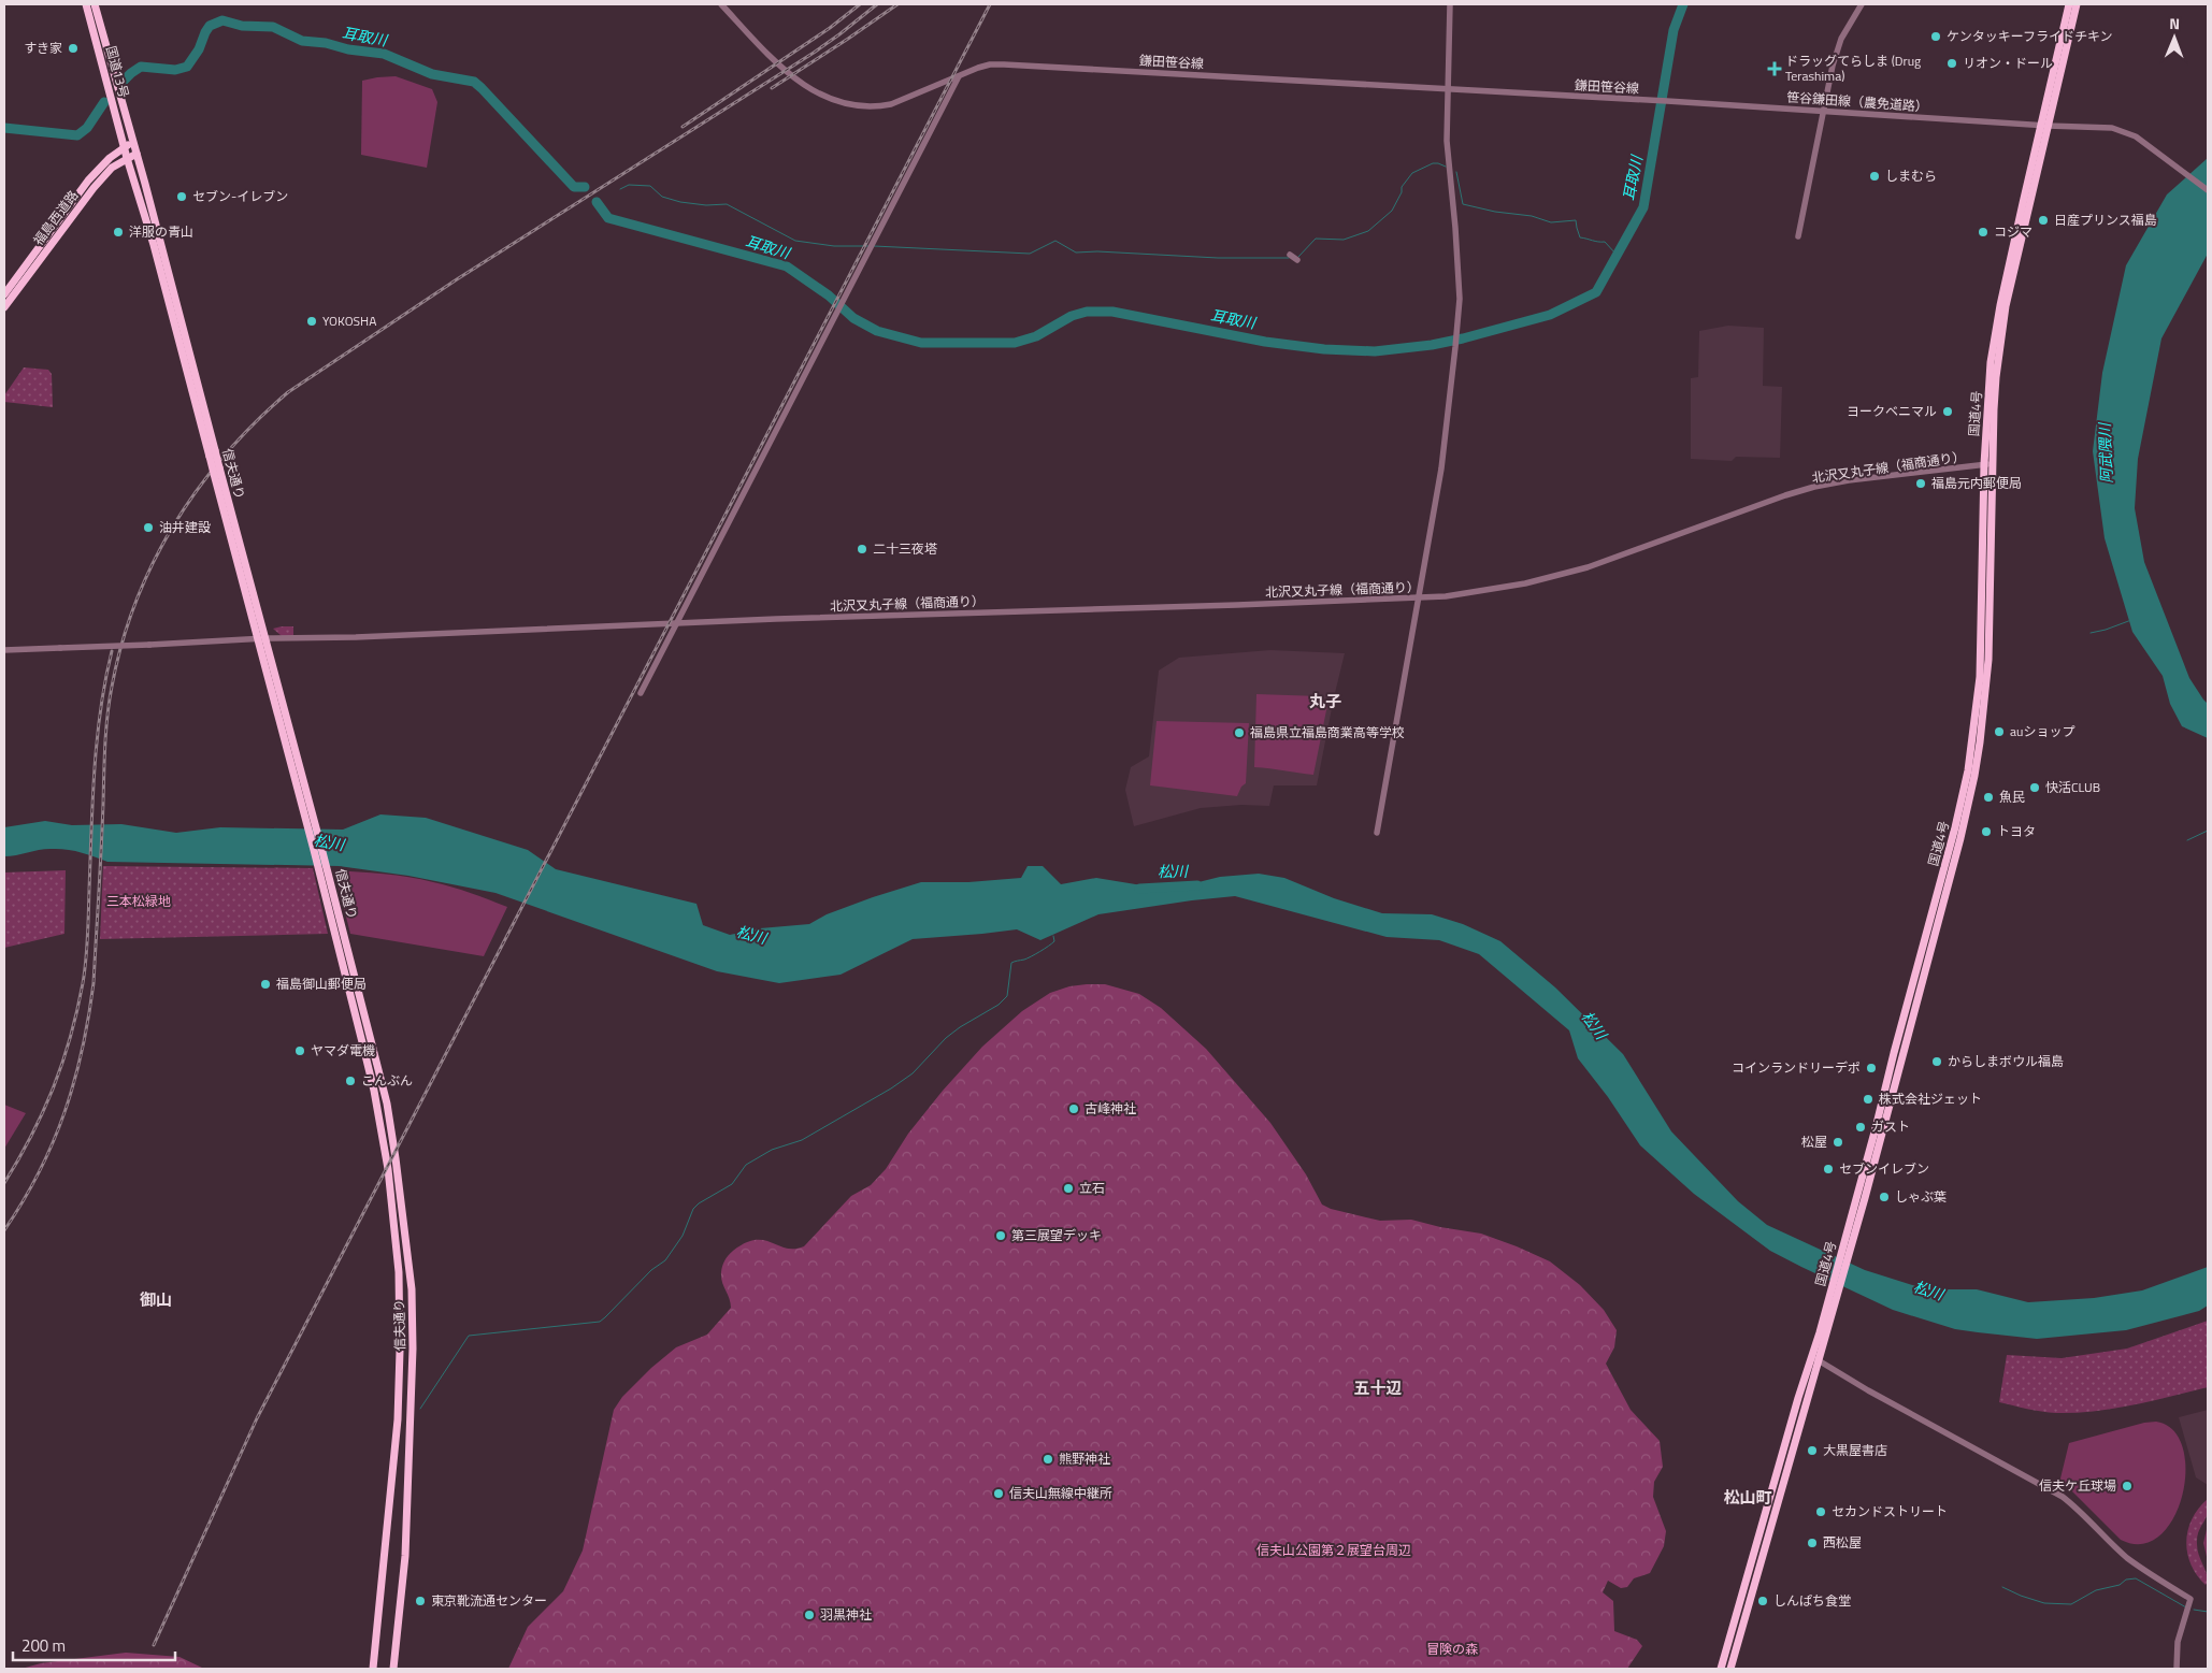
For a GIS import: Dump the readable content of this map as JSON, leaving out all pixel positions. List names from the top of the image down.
{
  "streets": {
    "highway": [
      "国道13号",
      "福島西道路",
      "国道4号",
      "信夫通り"
    ],
    "street": ["鎌田笹谷線", "笹谷鎌田線（農免道路）", "北沢又丸子線（福商通り）"]
  },
  "crossings": [
    ["鎌田笹谷線", "笹谷鎌田線（農免道路）"],
    ["国道13号", "福島西道路"],
    ["国道13号", "信夫通り"],
    ["笹谷鎌田線（農免道路）", "国道4号"],
    ["福島西道路", "信夫通り"],
    ["国道4号", "北沢又丸子線（福商通り）"],
    ["北沢又丸子線（福商通り）", "信夫通り"]
  ],
  "districts": [
    "丸子",
    "御山",
    "五十辺",
    "松山町"
  ],
  "water": ["耳取川", "阿武隈川", "松川"],
  "parks": ["三本松緑地", "信夫山公園第２展望台周辺", "冒険の森"],
  "places": {
    "other": [
      "ケンタッキーフライドチキン",
      "すき家",
      "リオン・ドール",
      "しまむら",
      "セブン-イレブン",
      "日産プリンス福島",
      "洋服の青山",
      "コジマ",
      "YOKOSHA",
      "ヨークベニマル",
      "福島元内郵便局",
      "油井建設",
      "二十三夜塔",
      "auショップ",
      "福島県立福島商業高等学校",
      "快活CLUB",
      "魚民",
      "トヨタ",
      "福島御山郵便局",
      "ヤマダ電機",
      "からしまボウル福島",
      "コインランドリーデポ",
      "こんぶん",
      "株式会社ジェット",
      "古峰神社",
      "ガスト",
      "松屋",
      "セブンイレブン",
      "立石",
      "しゃぶ葉",
      "第三展望デッキ",
      "大黒屋書店",
      "熊野神社",
      "信夫ケ丘球場",
      "信夫山無線中継所",
      "セカンドストリート",
      "西松屋",
      "東京靴流通センター",
      "しんぱち食堂",
      "羽黒神社"
    ],
    "health": ["ドラッグてらしま (Drug Terashima)"]
  },
  "scale_bar": "200 m",
  "north": "top"
}
